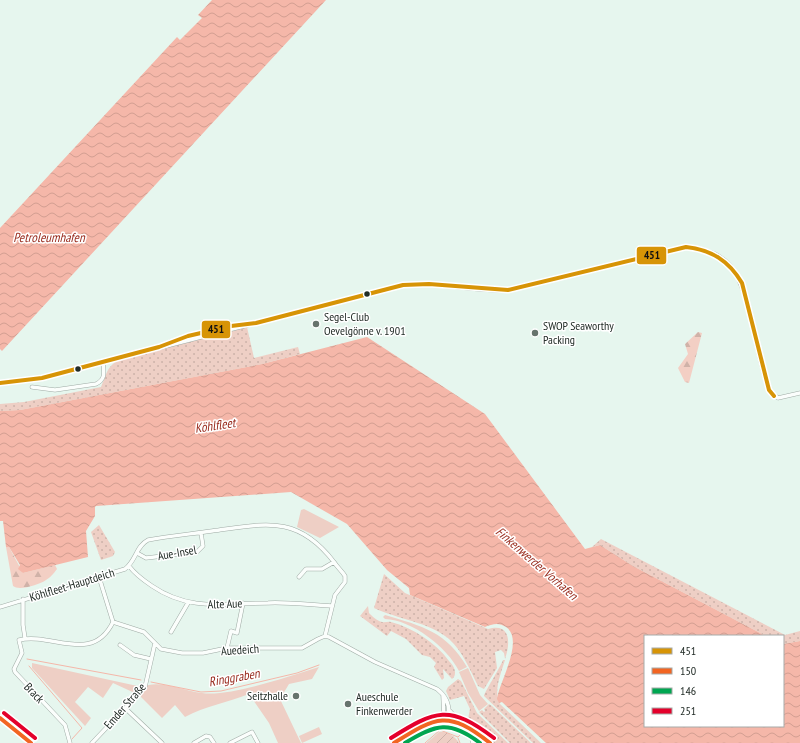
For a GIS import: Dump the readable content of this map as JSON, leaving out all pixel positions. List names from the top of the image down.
{
  "streets": {
    "street": [
      "Aue-Insel",
      "Köhlfleet-Hauptdeich",
      "Alte Aue",
      "Auedeich",
      "Brack",
      "Emder Straße"
    ]
  },
  "crossings": [
    ["Aue-Insel", "Köhlfleet-Hauptdeich"],
    ["Köhlfleet-Hauptdeich", "Alte Aue"],
    ["Auedeich", "Emder Straße"]
  ],
  "water": [
    "Petroleumhafen",
    "Köhlfleet",
    "Finkenwerder Vorhafen",
    "Ringgraben"
  ],
  "places": [
    "Segel-Club Oevelgönne v. 1901",
    "SWOP Seaworthy Packing",
    "Seitzhalle",
    "Aueschule Finkenwerder"
  ],
  "lines": [
    "transit line 451",
    "transit line 251",
    "transit line 150",
    "transit line 146"
  ],
  "legend": [
    "451",
    "150",
    "146",
    "251"
  ]
}
